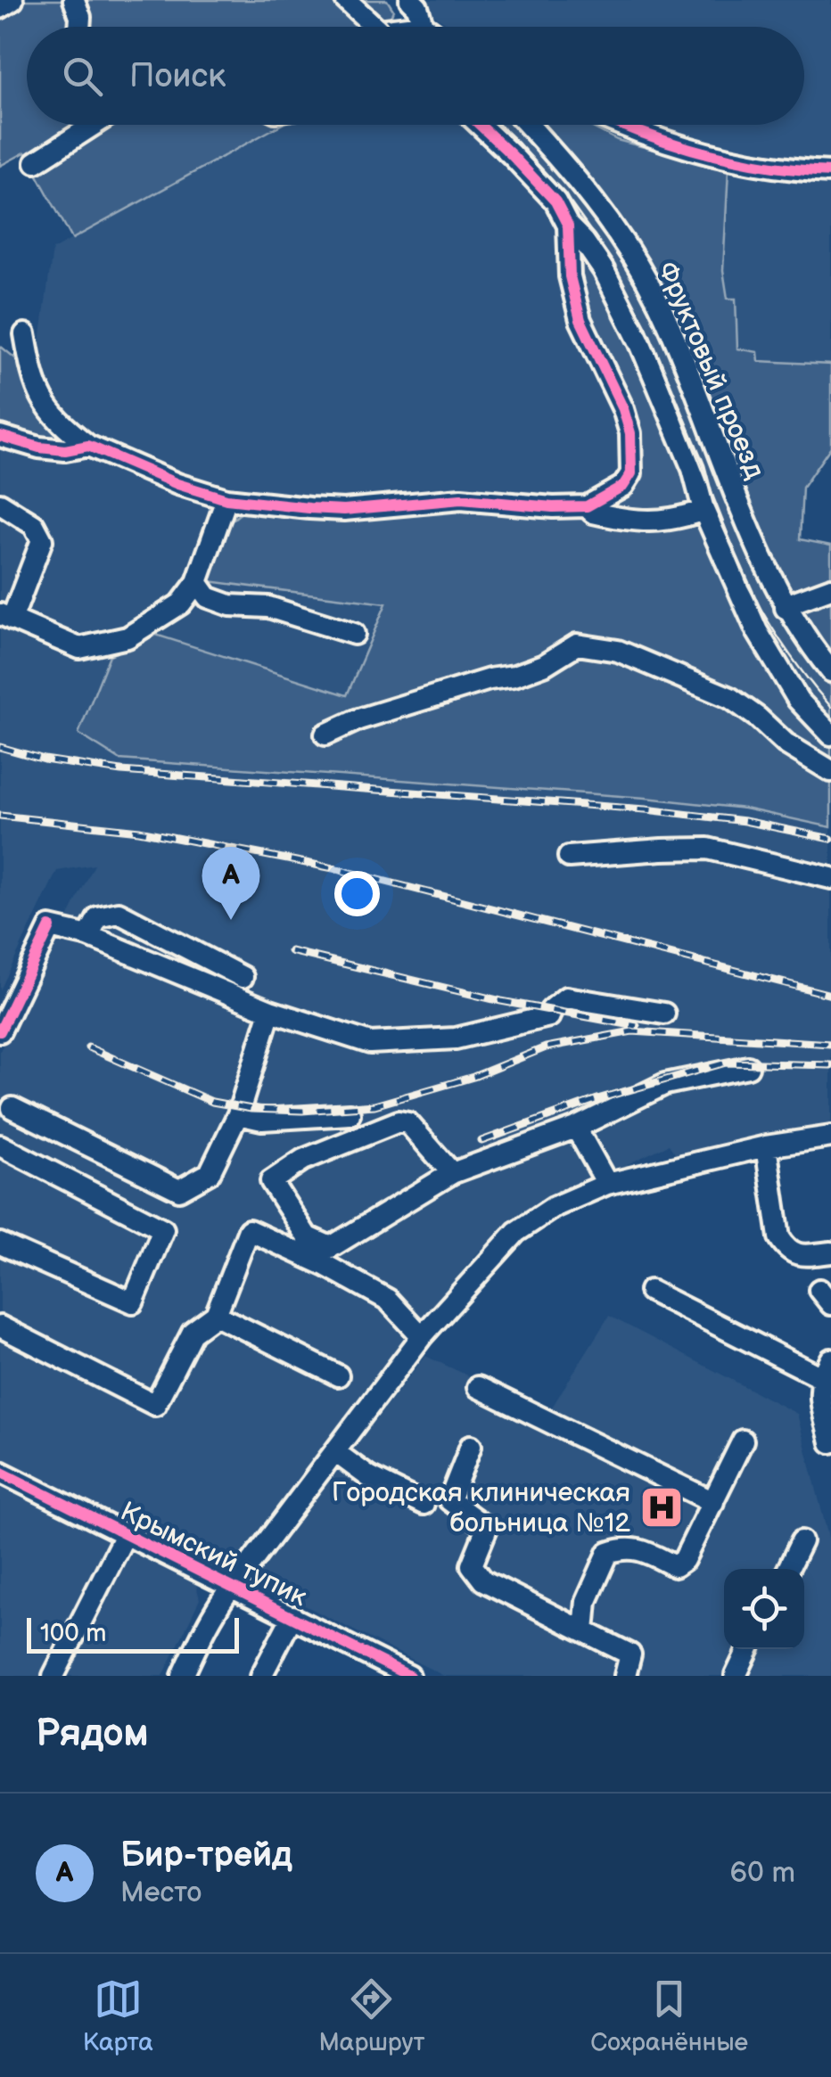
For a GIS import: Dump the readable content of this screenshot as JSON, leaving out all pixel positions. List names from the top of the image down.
{
  "streets": {
    "street": ["Фруктовый проезд", "Крымский тупик"]
  },
  "places": {
    "hospital": ["Городская клиническая больница №12"]
  },
  "scale_bar": "100 m",
  "page": {
    "search": "Поиск",
    "pins": "A",
    "scale": "100 m",
    "heading": "Рядом",
    "list": [
      {
        "mark": "A",
        "name": "Бир-трейд",
        "note": "Место",
        "value": "60 m"
      }
    ],
    "nav": ["Карта", "Маршрут", "Сохранённые"]
  }
}
